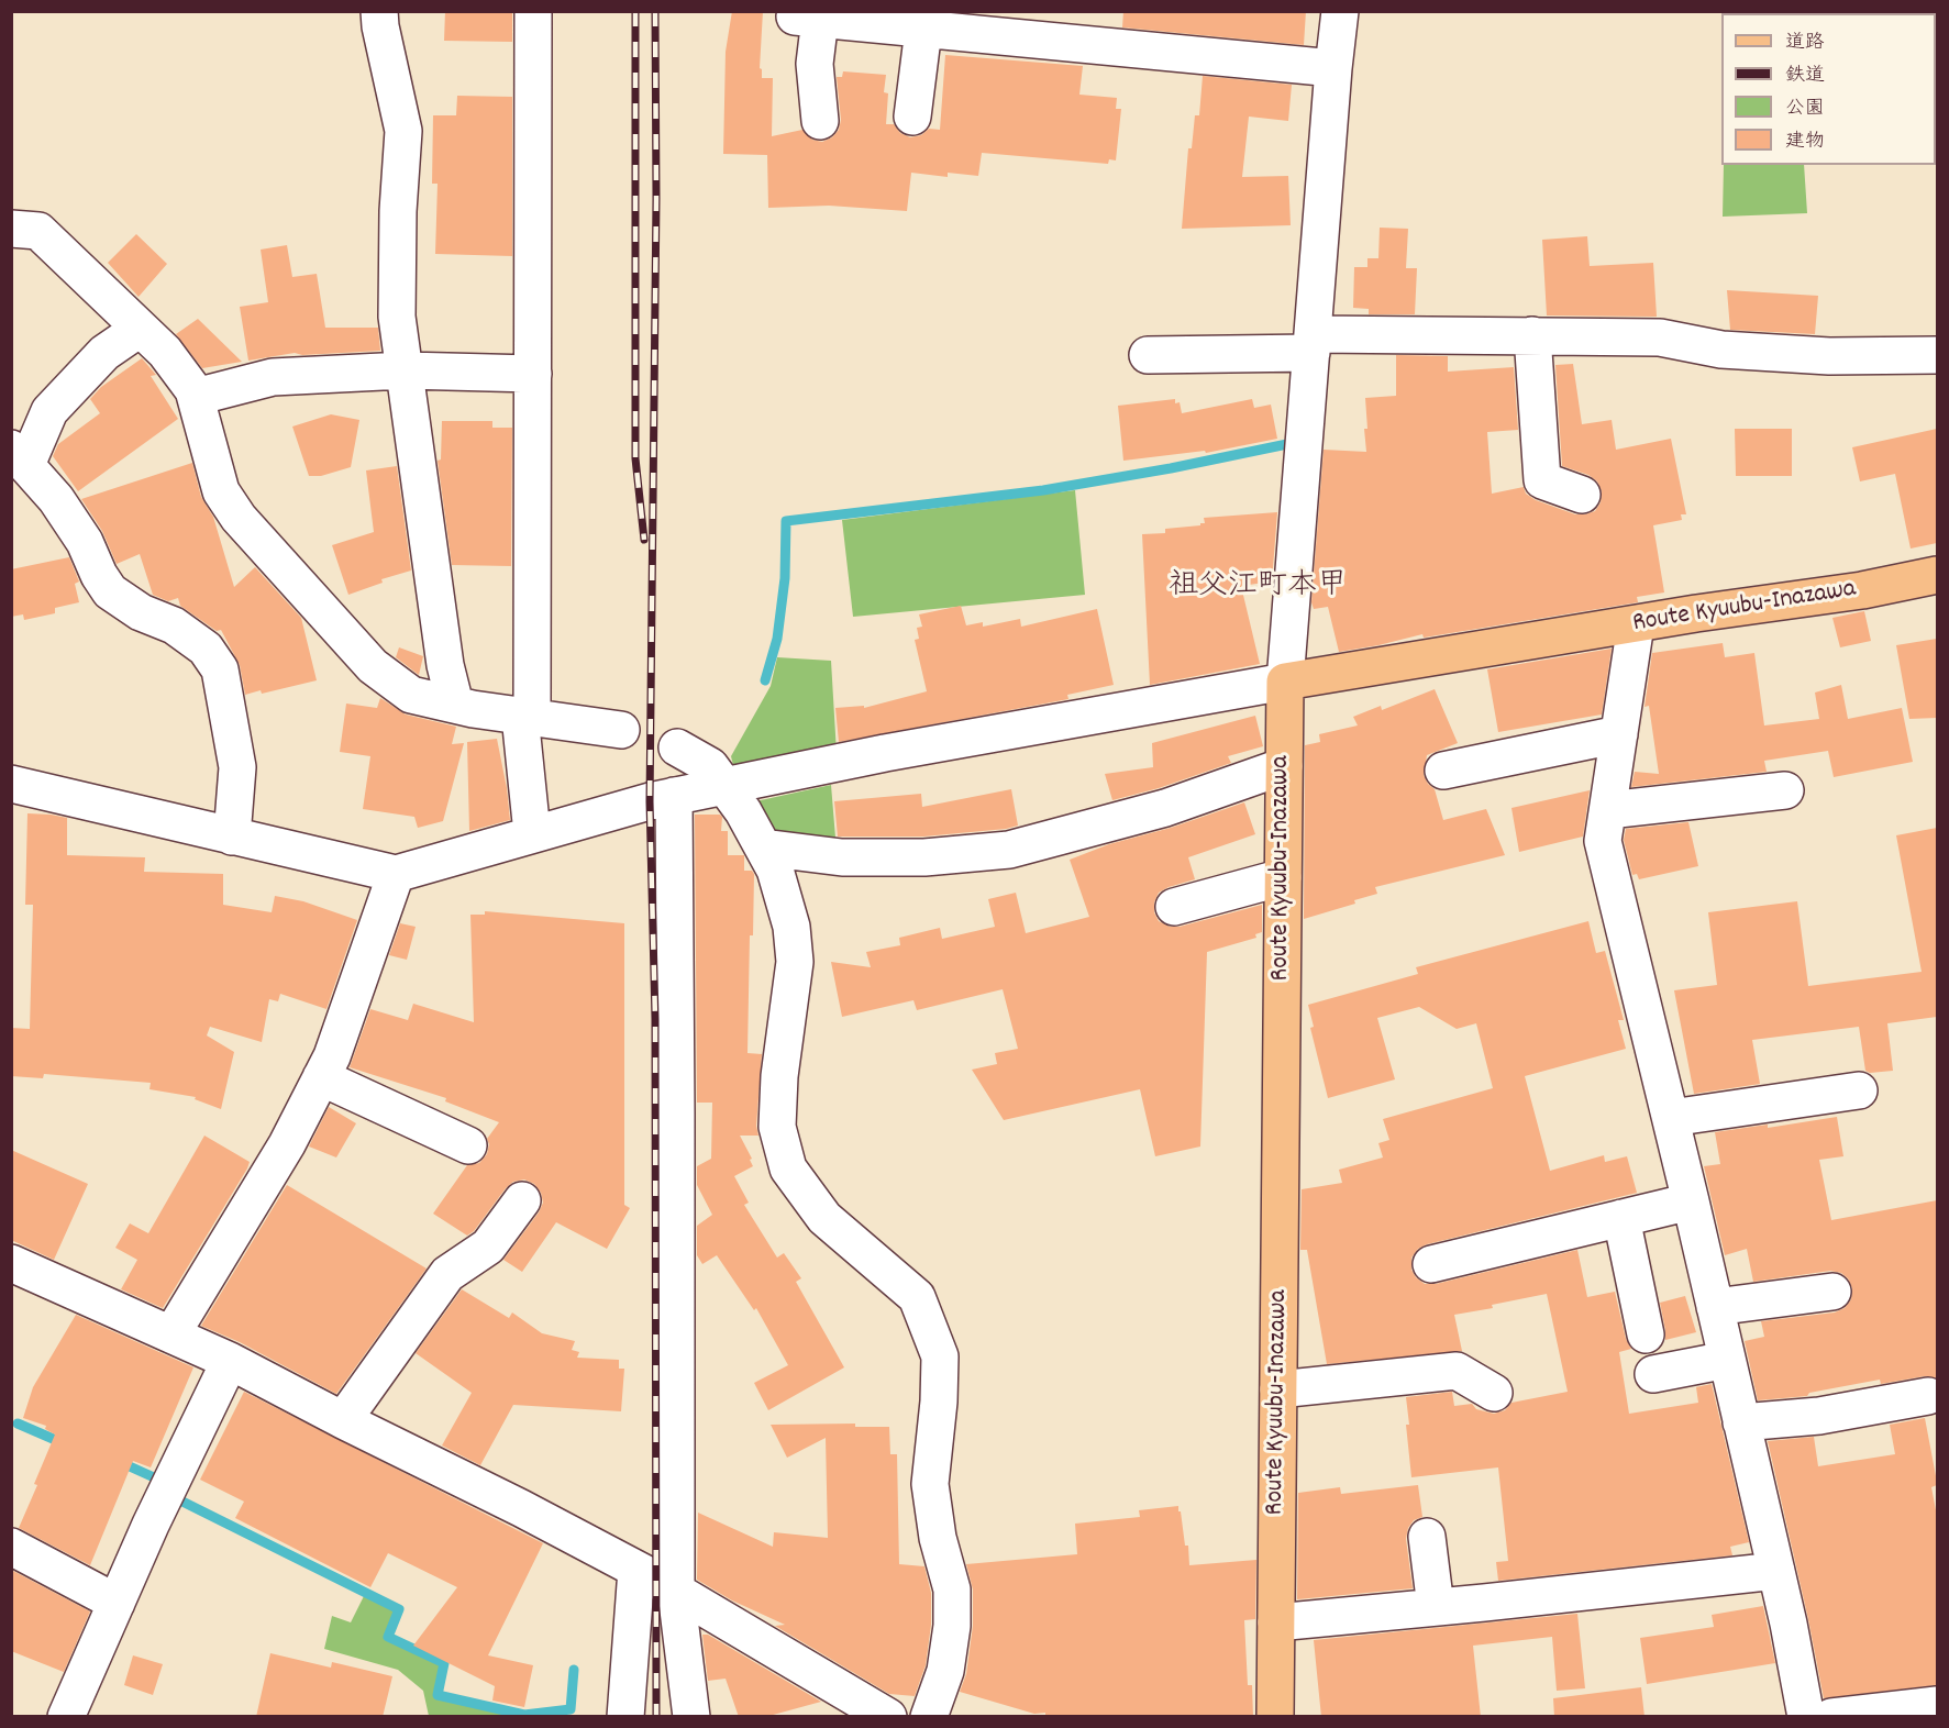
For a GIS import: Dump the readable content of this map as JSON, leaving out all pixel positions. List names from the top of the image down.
{
  "streets": {
    "main road": ["Route Kyuubu-Inazawa"]
  },
  "districts": ["祖父江町本甲"],
  "legend": [
    "道路",
    "鉄道",
    "公園",
    "建物"
  ]
}
